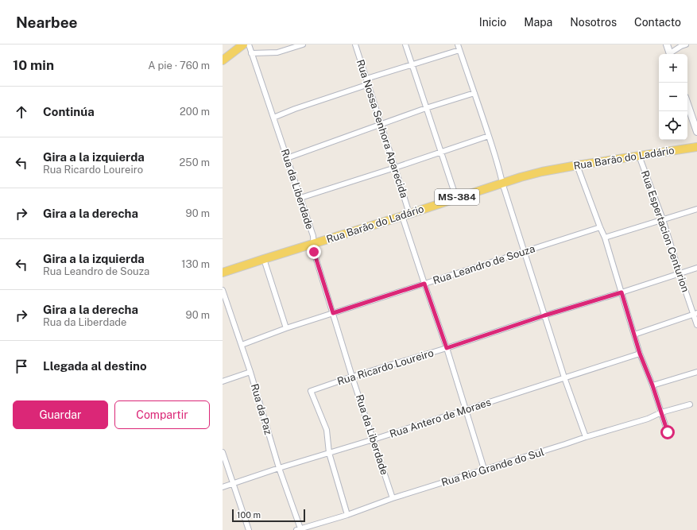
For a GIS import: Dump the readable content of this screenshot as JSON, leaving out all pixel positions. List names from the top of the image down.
{
  "streets": {
    "main road": ["Rua Barão do Ladário", "MS-384"],
    "street": [
      "Rua Nossa Senhora Aparecida",
      "Rua da Liberdade",
      "Rua Espertacion Centurion",
      "Rua Leandro de Souza",
      "Rua Ricardo Loureiro",
      "Rua da Paz",
      "Rua Antero de Moraes",
      "Rua Rio Grande do Sul"
    ]
  },
  "crossings": [
    ["Rua Nossa Senhora Aparecida", "Rua Barão do Ladário"],
    ["Rua Nossa Senhora Aparecida", "Rua Leandro de Souza"],
    ["Rua Nossa Senhora Aparecida", "Rua Ricardo Loureiro"],
    ["Rua Nossa Senhora Aparecida", "Rua Antero de Moraes"],
    ["Rua Nossa Senhora Aparecida", "Rua Rio Grande do Sul"],
    ["Rua Barão do Ladário", "Rua da Liberdade"],
    ["Rua Barão do Ladário", "Rua Espertacion Centurion"],
    ["Rua da Liberdade", "Rua Leandro de Souza"],
    ["Rua da Liberdade", "Rua Ricardo Loureiro"],
    ["Rua da Liberdade", "Rua Antero de Moraes"],
    ["Rua da Liberdade", "Rua Rio Grande do Sul"],
    ["Rua Espertacion Centurion", "Rua Ricardo Loureiro"],
    ["Rua Leandro de Souza", "Rua da Paz"],
    ["Rua Ricardo Loureiro", "Rua Antero de Moraes"],
    ["Rua da Paz", "Rua Antero de Moraes"],
    ["Rua da Paz", "Rua Rio Grande do Sul"]
  ],
  "scale_bar": "100 m",
  "page": {
    "header": "Nearbee",
    "nav": [
      "Inicio",
      "Mapa",
      "Nosotros",
      "Contacto"
    ],
    "heading": ["10 min", "A pie · 760 m"],
    "map_buttons": ["+", "−"],
    "list": [
      ["Continúa", "200 m"],
      ["Gira a la izquierda", "Rua Ricardo Loureiro", "250 m"],
      ["Gira a la derecha", "90 m"],
      ["Gira a la izquierda", "Rua Leandro de Souza", "130 m"],
      ["Gira a la derecha", "Rua da Liberdade", "90 m"],
      "Llegada al destino"
    ],
    "buttons": ["Guardar", "Compartir"],
    "scale": "100 m"
  }
}
